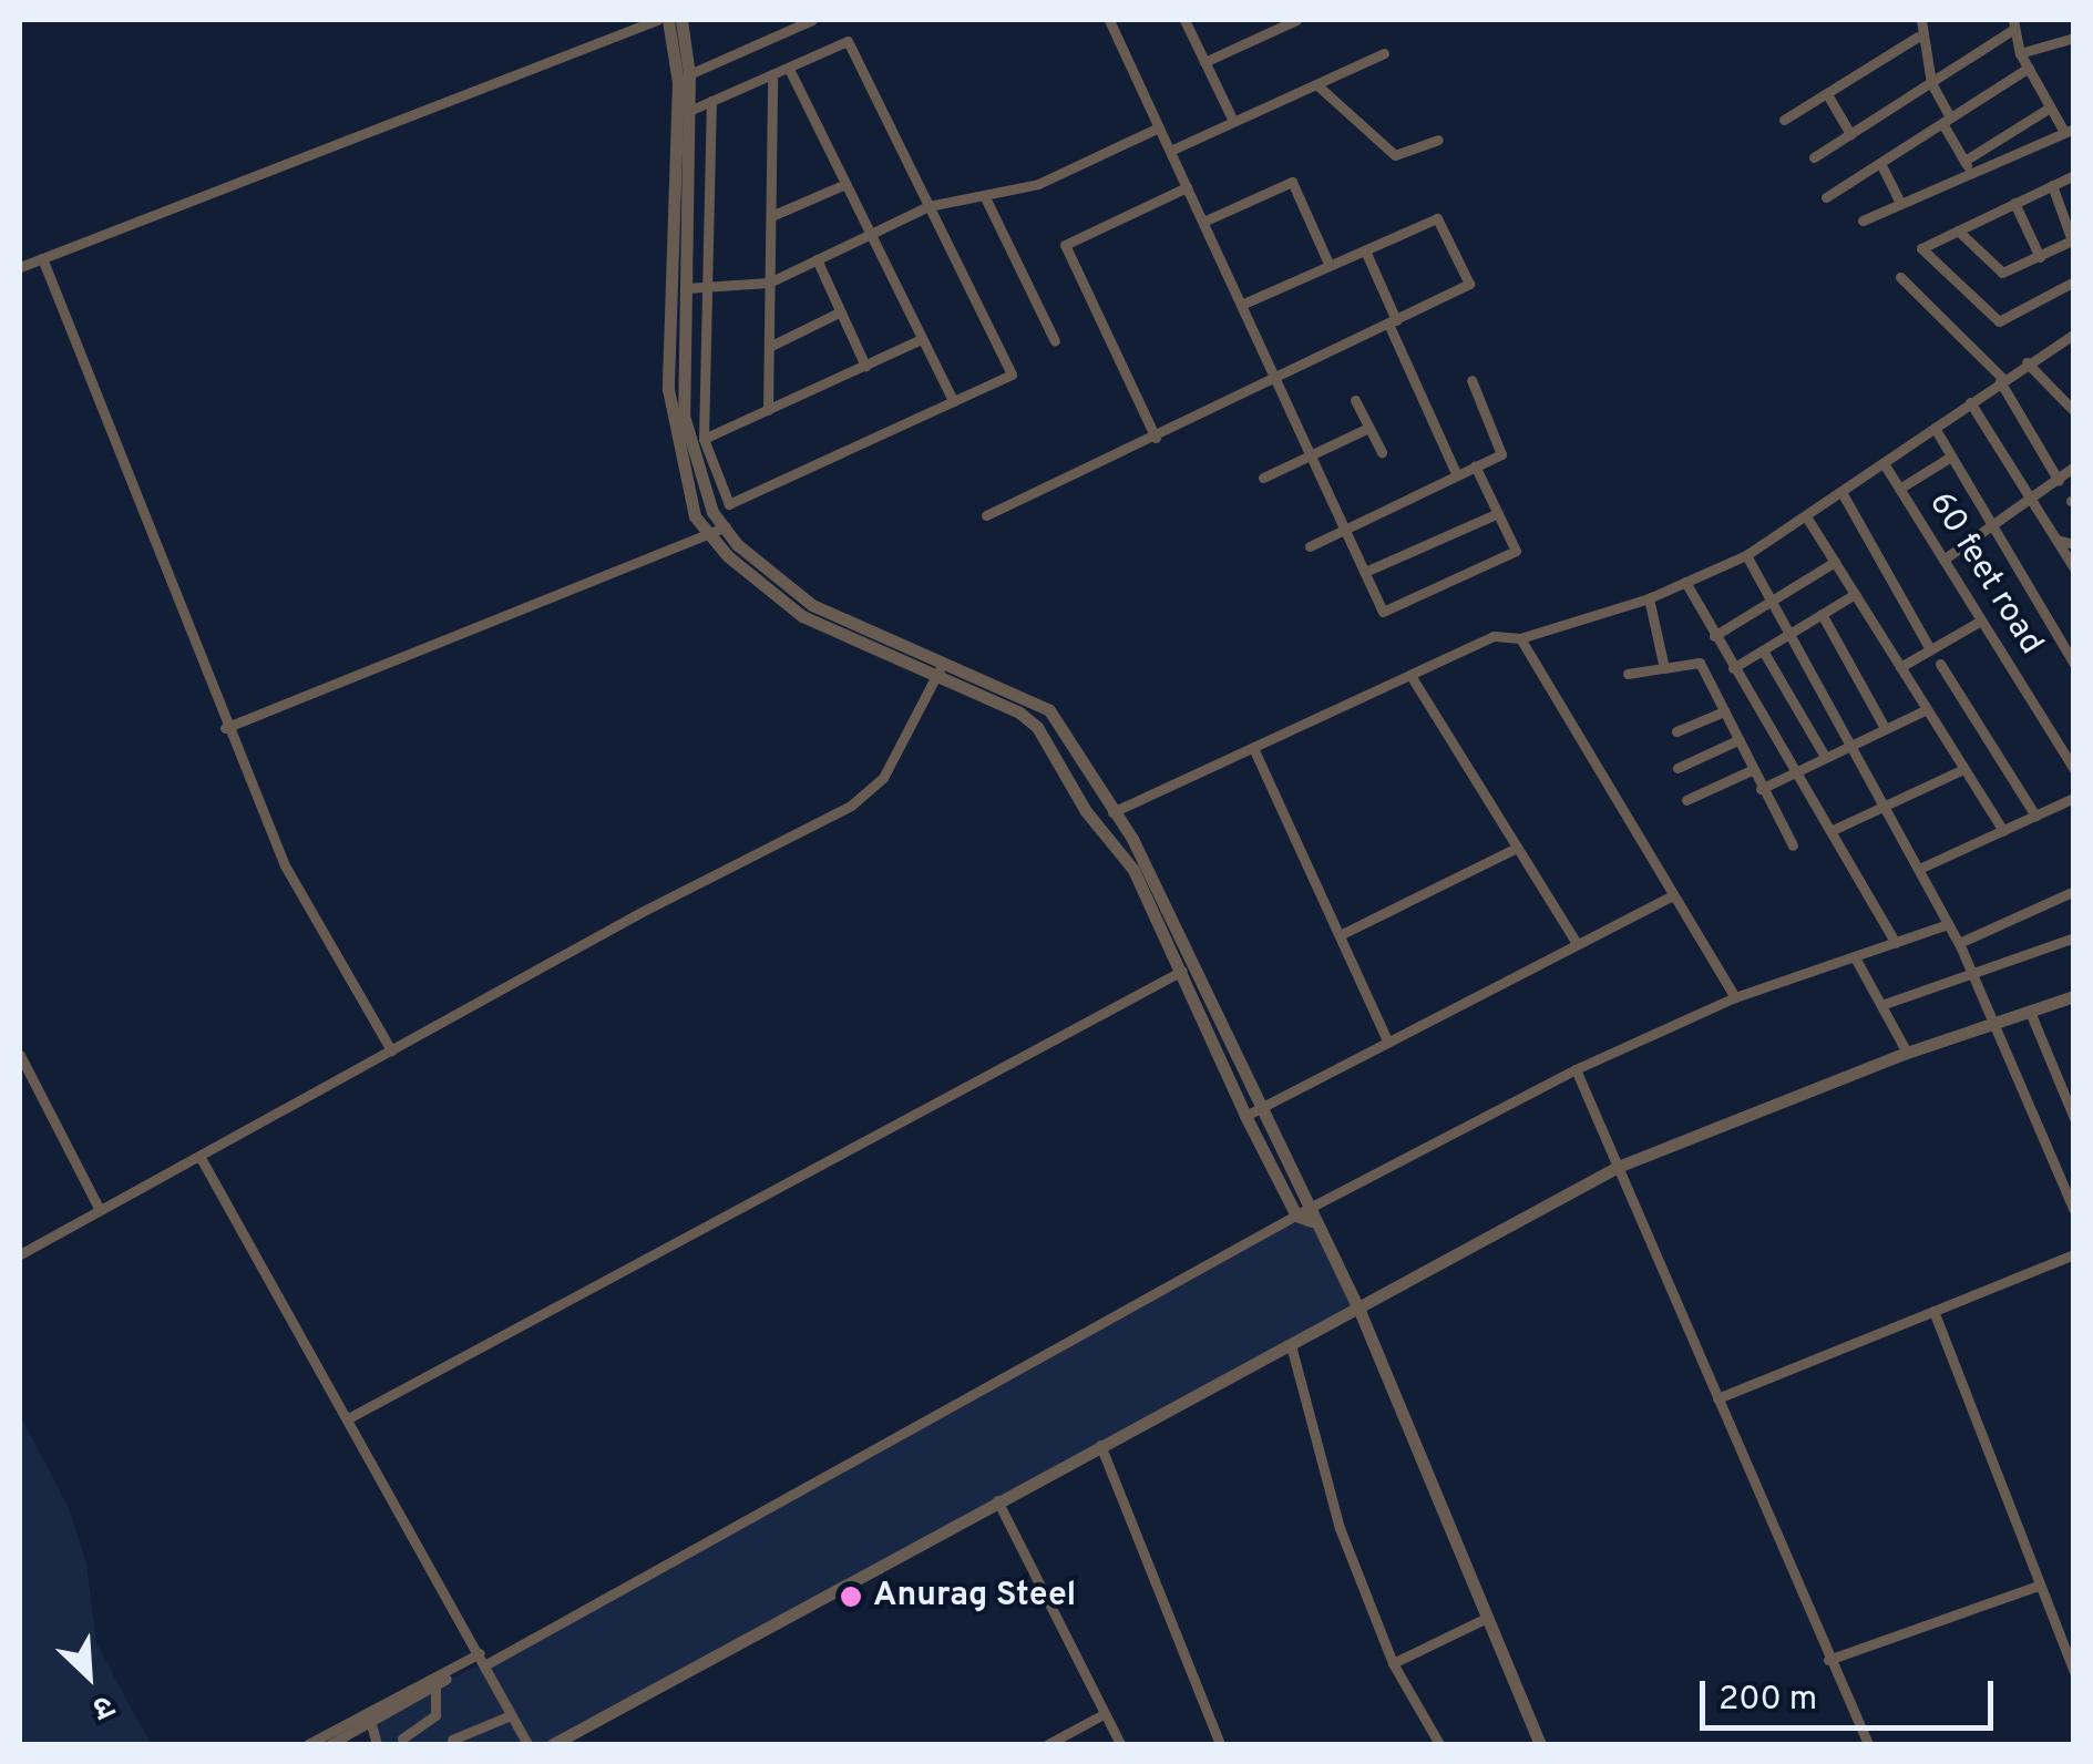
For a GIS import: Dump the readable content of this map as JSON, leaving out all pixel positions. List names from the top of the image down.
{
  "streets": {
    "street": ["60 feet road"]
  },
  "places": ["Anurag Steel"],
  "scale_bar": "200 m",
  "north": "bottom right"
}
